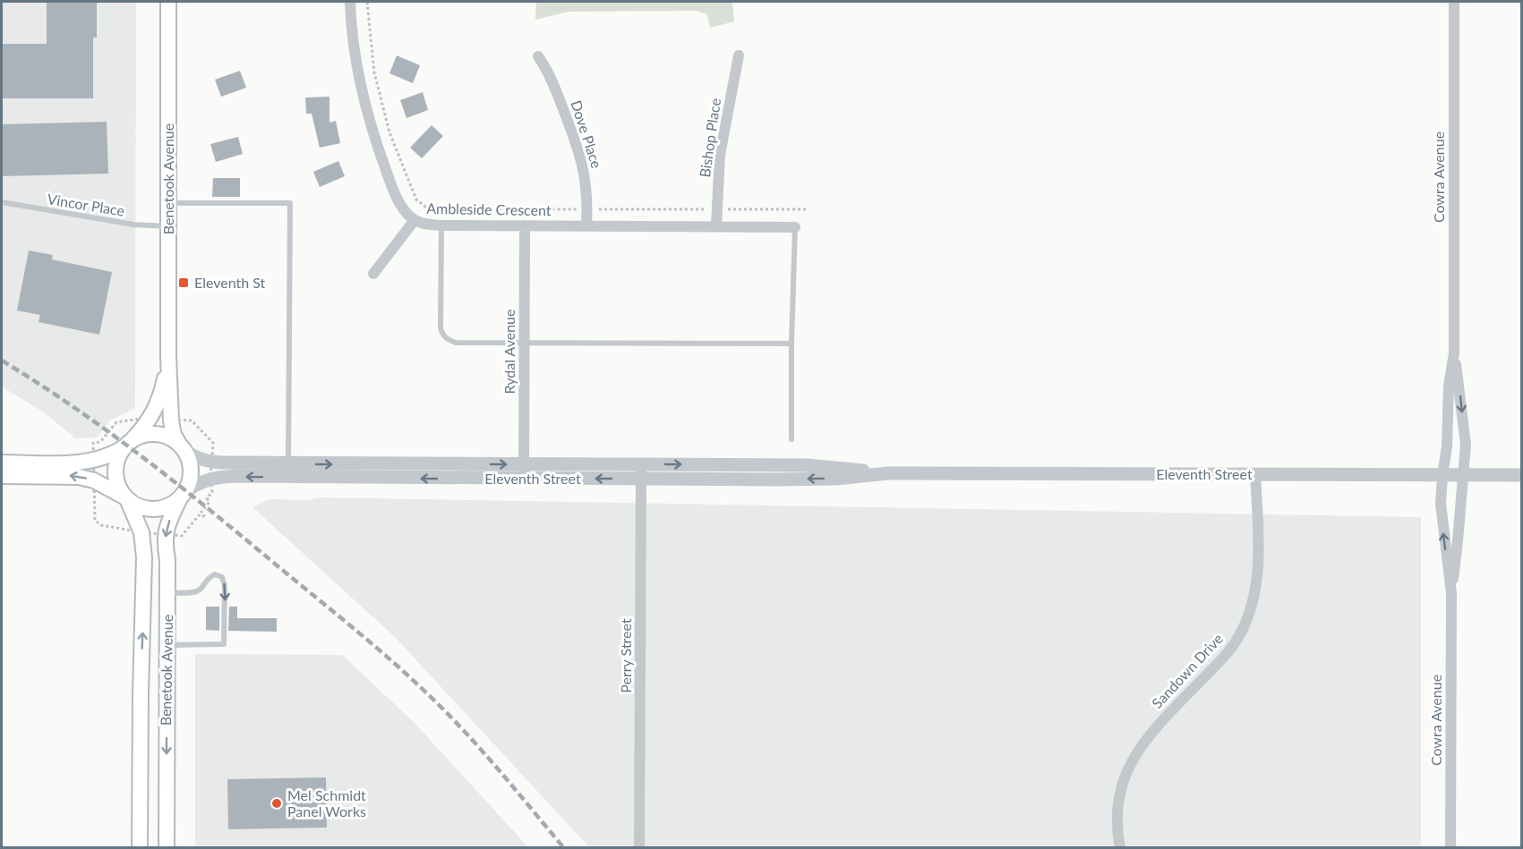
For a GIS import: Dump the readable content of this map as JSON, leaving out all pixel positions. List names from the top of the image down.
{
  "streets": {
    "main road": ["Benetook Avenue"],
    "street": [
      "Dove Place",
      "Bishop Place",
      "Cowra Avenue",
      "Ambleside Crescent",
      "Rydal Avenue",
      "Eleventh Street",
      "Perry Street",
      "Sandown Drive"
    ],
    "lane": ["Vincor Place"]
  },
  "crossings": [
    ["Dove Place", "Ambleside Crescent"],
    ["Bishop Place", "Ambleside Crescent"],
    ["Cowra Avenue", "Eleventh Street"],
    ["Benetook Avenue", "Vincor Place"],
    ["Benetook Avenue", "Eleventh Street"],
    ["Ambleside Crescent", "Rydal Avenue"],
    ["Rydal Avenue", "Eleventh Street"],
    ["Eleventh Street", "Perry Street"],
    ["Eleventh Street", "Sandown Drive"]
  ],
  "places": {
    "transit": ["Eleventh St"],
    "other": ["Mel Schmidt Panel Works"]
  }
}
